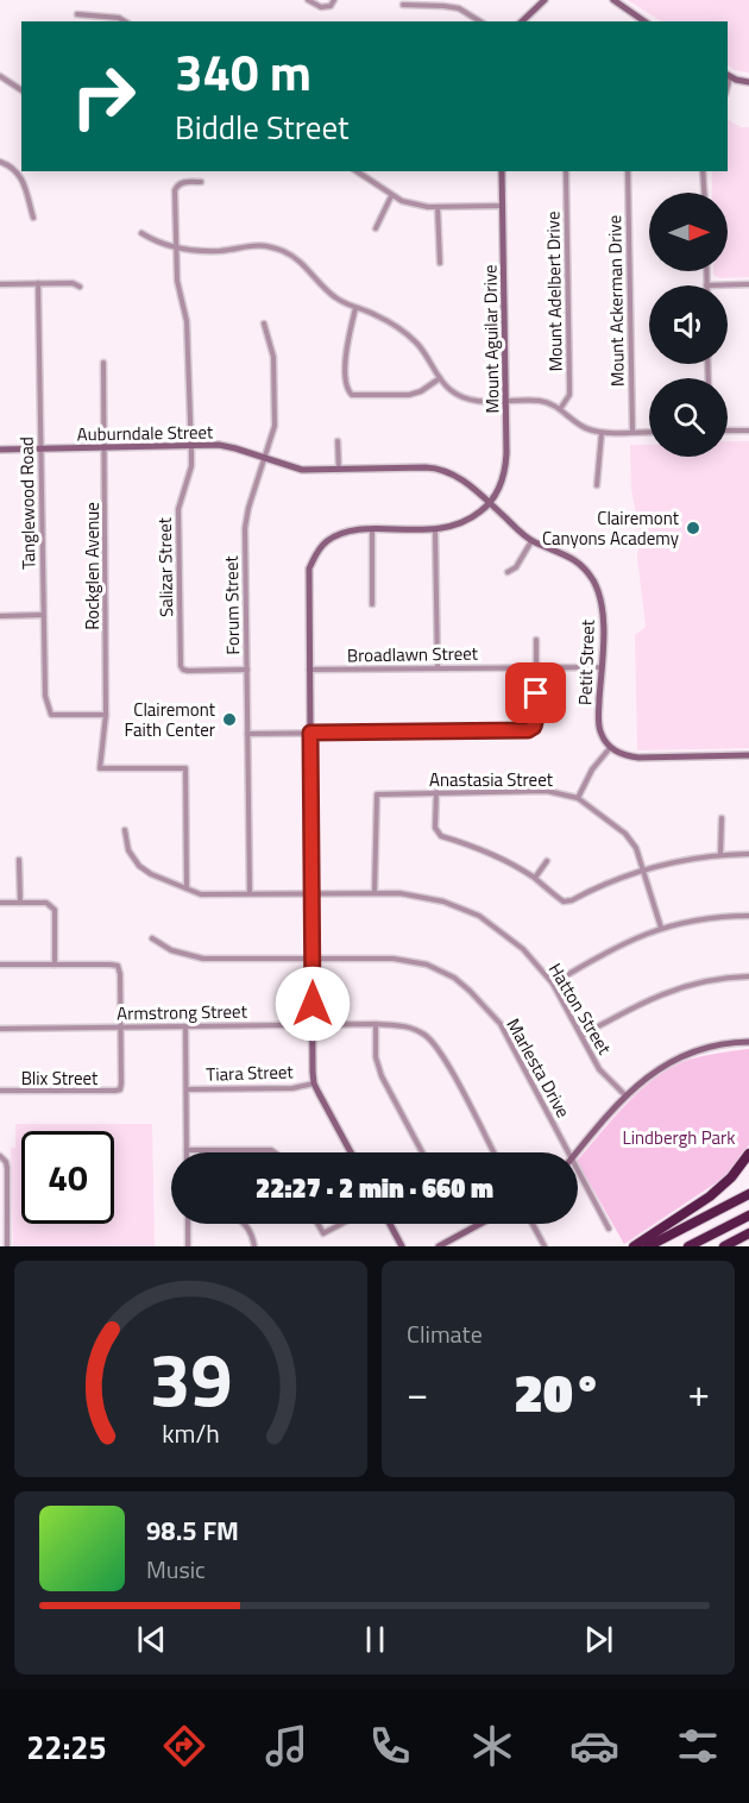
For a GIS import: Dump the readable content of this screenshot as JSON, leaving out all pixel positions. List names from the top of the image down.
{
  "streets": {
    "street": [
      "Mount Adelbert Drive",
      "Mount Ackerman Drive",
      "Mount Aguilar Drive",
      "Auburndale Street",
      "Tanglewood Road",
      "Rockglen Avenue",
      "Salizar Street",
      "Forum Street",
      "Broadlawn Street",
      "Petit Street",
      "Anastasia Street",
      "Hatton Street",
      "Armstrong Street",
      "Marlesta Drive",
      "Tiara Street",
      "Blix Street"
    ]
  },
  "crossings": [
    ["Mount Aguilar Drive", "Auburndale Street"],
    ["Mount Aguilar Drive", "Petit Street"],
    ["Auburndale Street", "Tanglewood Road"],
    ["Auburndale Street", "Rockglen Avenue"],
    ["Auburndale Street", "Salizar Street"],
    ["Auburndale Street", "Forum Street"],
    ["Auburndale Street", "Petit Street"],
    ["Tanglewood Road", "Rockglen Avenue"],
    ["Rockglen Avenue", "Hatton Street"],
    ["Salizar Street", "Forum Street"],
    ["Forum Street", "Hatton Street"],
    ["Broadlawn Street", "Petit Street"],
    ["Anastasia Street", "Hatton Street"],
    ["Armstrong Street", "Blix Street"]
  ],
  "parks": ["Lindbergh Park"],
  "places": ["Clairemont Canyons Academy", "Clairemont Faith Center"],
  "north": "right",
  "page": {
    "turn": ["340 m", "Biddle Street"],
    "limit": "40",
    "trip": "22:27 · 2 min · 660 m",
    "tile": "Climate",
    "heat": ["−", "20°", "+"],
    "song": ["98.5 FM", "Music"],
    "tabs": "22:25",
    "gauge": ["39", "km/h"]
  }
}
